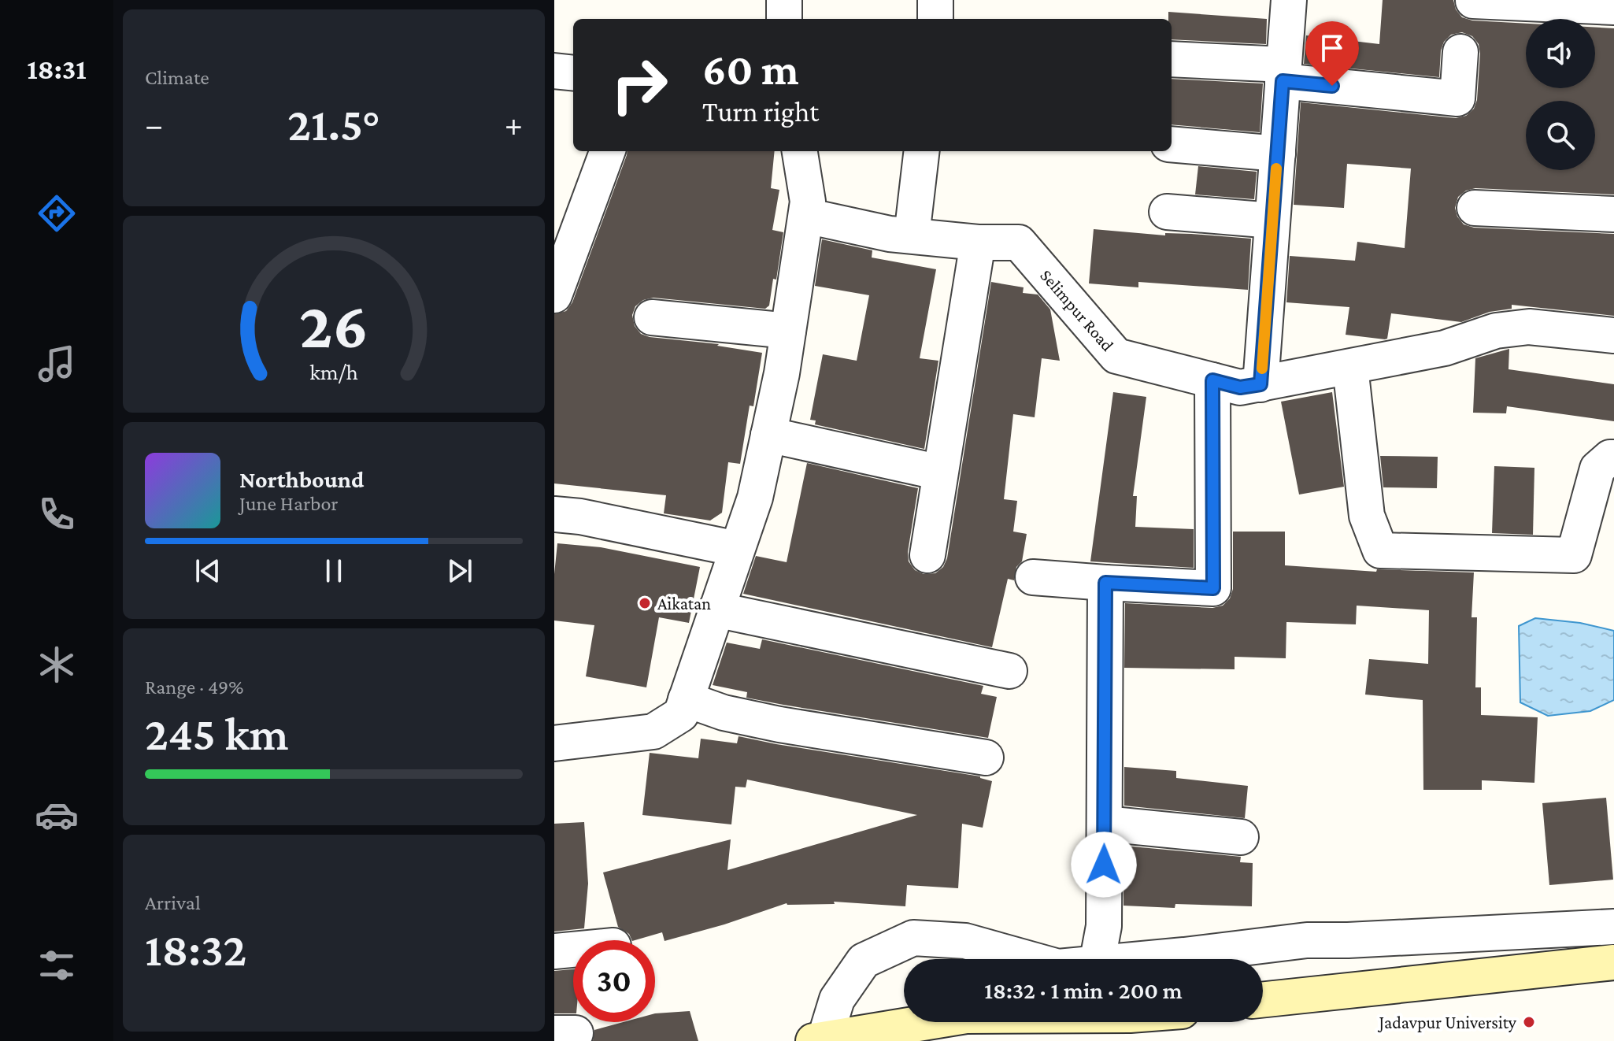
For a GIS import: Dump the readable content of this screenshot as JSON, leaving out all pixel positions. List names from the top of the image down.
{
  "streets": {
    "street": ["Selimpur Road"]
  },
  "places": ["Aikatan", "Jadavpur University"],
  "page": {
    "tabs": "18:31",
    "tile": [
      "Climate",
      ["Range · 49%", "245 km"],
      ["Arrival", "18:32"]
    ],
    "turn": ["60 m", "Turn right"],
    "heat": ["−", "21.5°", "+"],
    "song": ["Northbound", "June Harbor"],
    "limit": "30",
    "trip": "18:32 · 1 min · 200 m",
    "gauge": ["26", "km/h"]
  }
}
